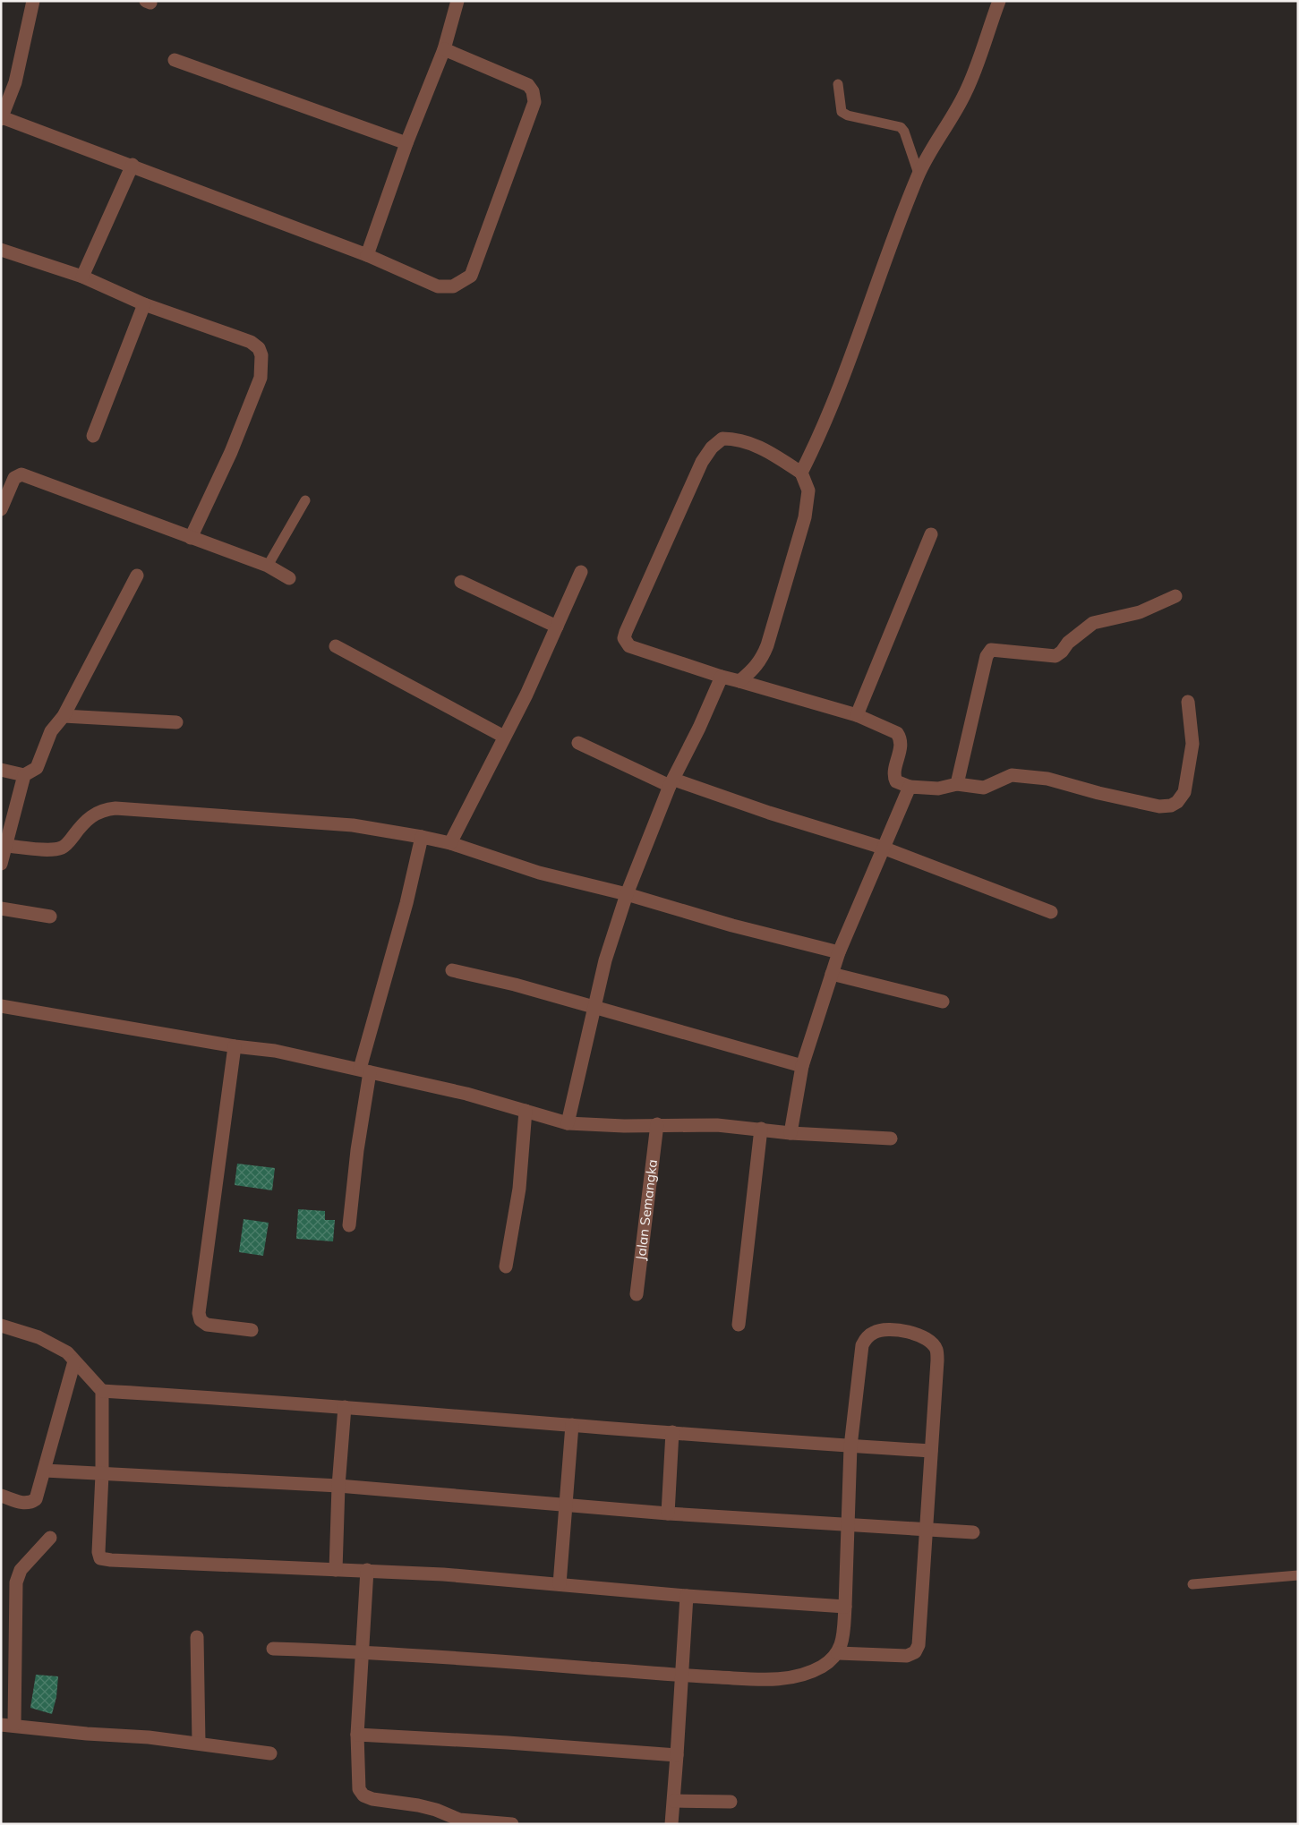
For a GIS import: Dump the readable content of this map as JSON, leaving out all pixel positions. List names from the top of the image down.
{
  "streets": {
    "street": ["Jalan Semangka"]
  }
}
